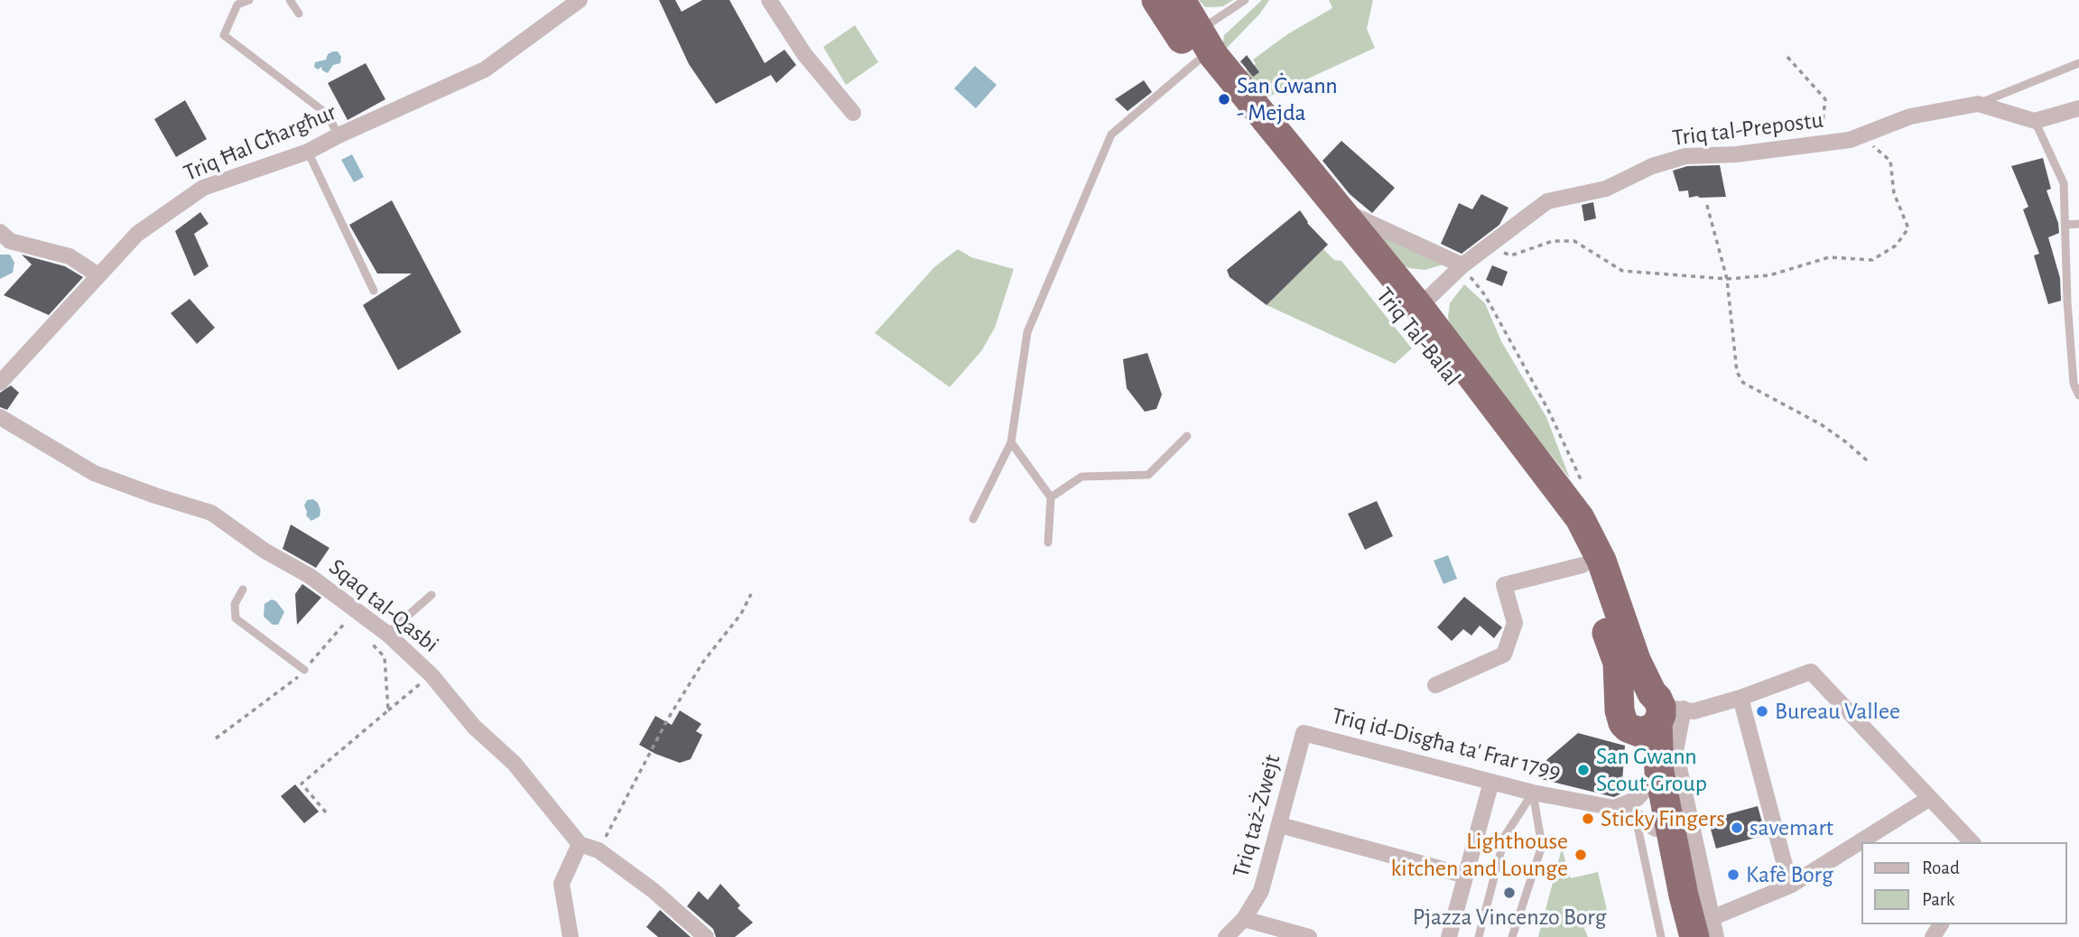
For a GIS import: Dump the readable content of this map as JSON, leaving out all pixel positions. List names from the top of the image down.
{
  "streets": {
    "highway": ["Triq Tal-Balal"],
    "street": [
      "Triq tal-Prepostu",
      "Triq Ħal Għargħur",
      "Sqaq tal-Qasbi",
      "Triq id-Disgħa ta' Frar 1799",
      "Triq taż-Żwejt"
    ]
  },
  "crossings": [
    ["Triq tal-Prepostu", "Triq Tal-Balal"],
    ["Triq Tal-Balal", "Triq id-Disgħa ta' Frar 1799"],
    ["Triq id-Disgħa ta' Frar 1799", "Triq taż-Żwejt"]
  ],
  "places": [
    "San Ġwann - Mejda",
    "Bureau Vallee",
    "San Gwann Scout Group",
    "Sticky Fingers",
    "savemart",
    "Lighthouse kitchen and Lounge",
    "Kafè Borg",
    "Pjazza Vincenzo Borg"
  ],
  "legend": ["Road", "Park"]
}
